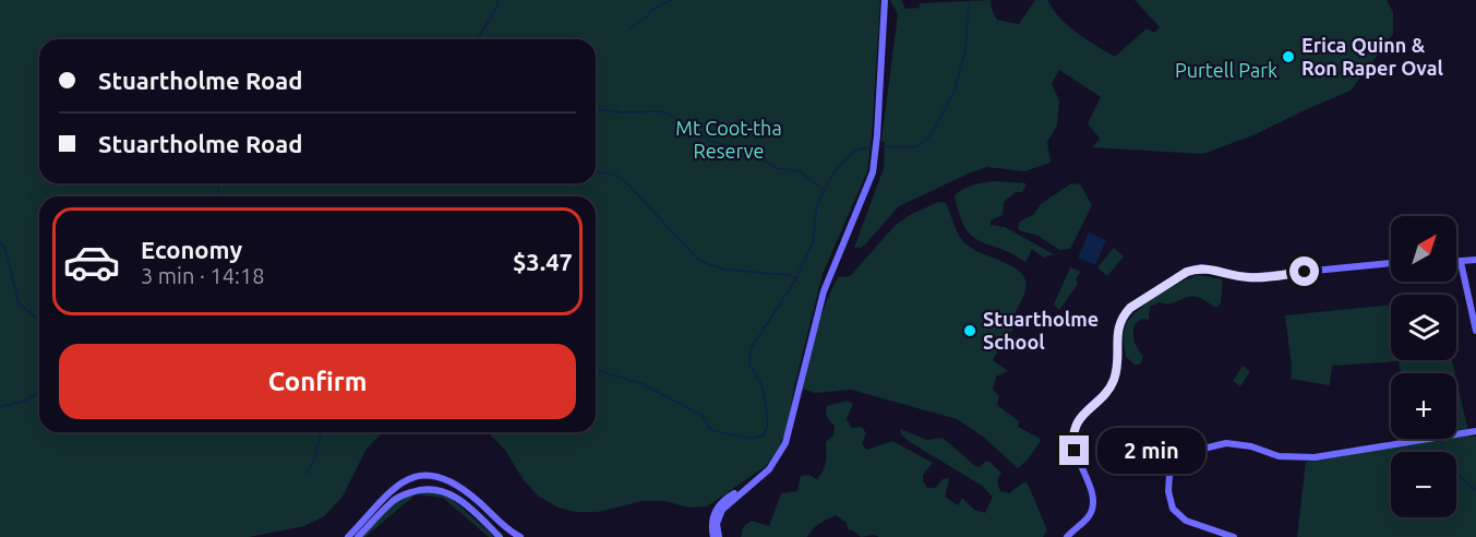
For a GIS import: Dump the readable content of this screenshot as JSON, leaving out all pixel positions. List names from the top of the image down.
{
  "parks": ["Purtell Park", "Mt Coot-tha Reserve"],
  "places": ["Erica Quinn & Ron Raper Oval", "Stuartholme School"],
  "north": "top right",
  "page": {
    "banner": ["Stuartholme Road", "Stuartholme Road"],
    "list": [
      {
        "name": "Economy",
        "note": "3 min · 14:18",
        "value": "$3.47"
      }
    ],
    "map_buttons": ["+", "−"],
    "buttons": "Confirm",
    "bubble": "2 min"
  }
}
